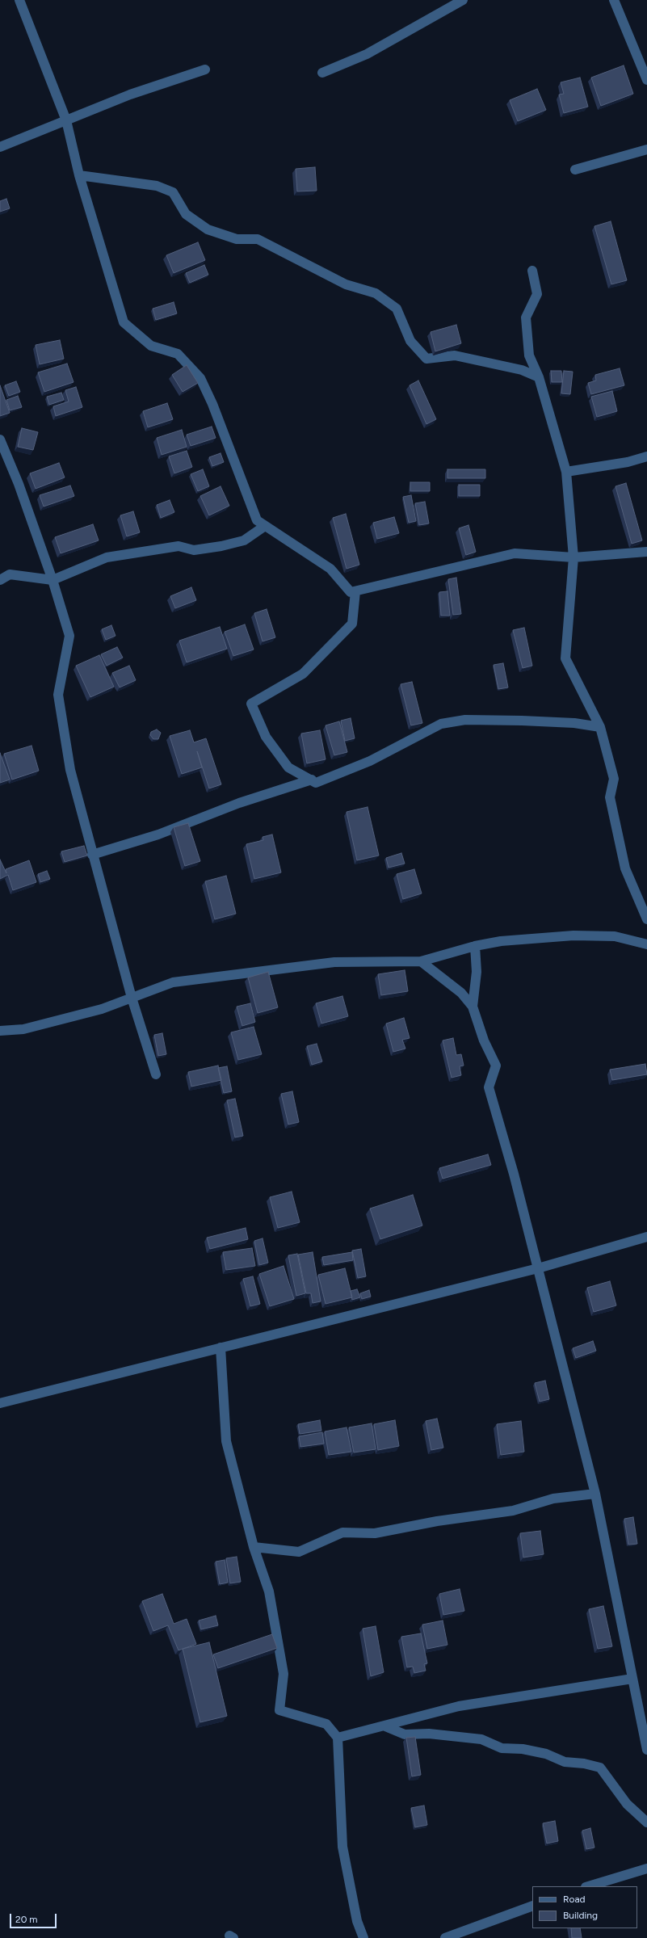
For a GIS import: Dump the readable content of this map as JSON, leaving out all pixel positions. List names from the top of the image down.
{
  "legend": ["Road", "Building"],
  "scale_bar": "20 m"
}
